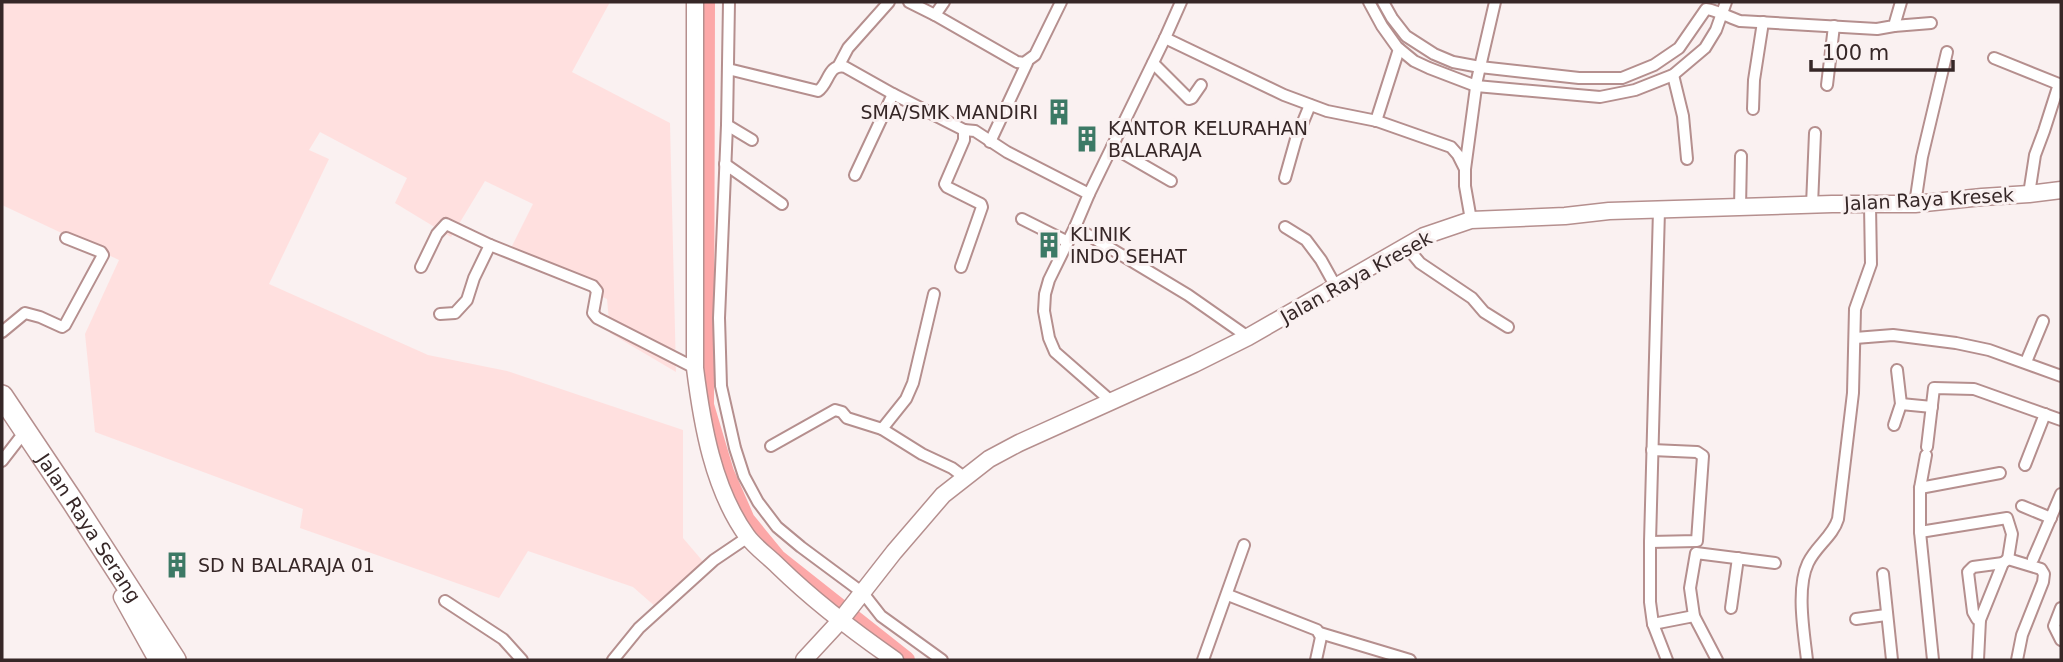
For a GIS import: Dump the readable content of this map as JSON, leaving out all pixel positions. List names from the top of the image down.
{
  "streets": {
    "highway": ["Jalan Raya Serang"],
    "main road": ["Jalan Raya Kresek"]
  },
  "places": {
    "building": [
      "SMA/SMK MANDIRI",
      "KANTOR KELURAHAN BALARAJA",
      "KLINIK INDO SEHAT",
      "SD N BALARAJA 01"
    ]
  },
  "scale_bar": "100 m"
}
